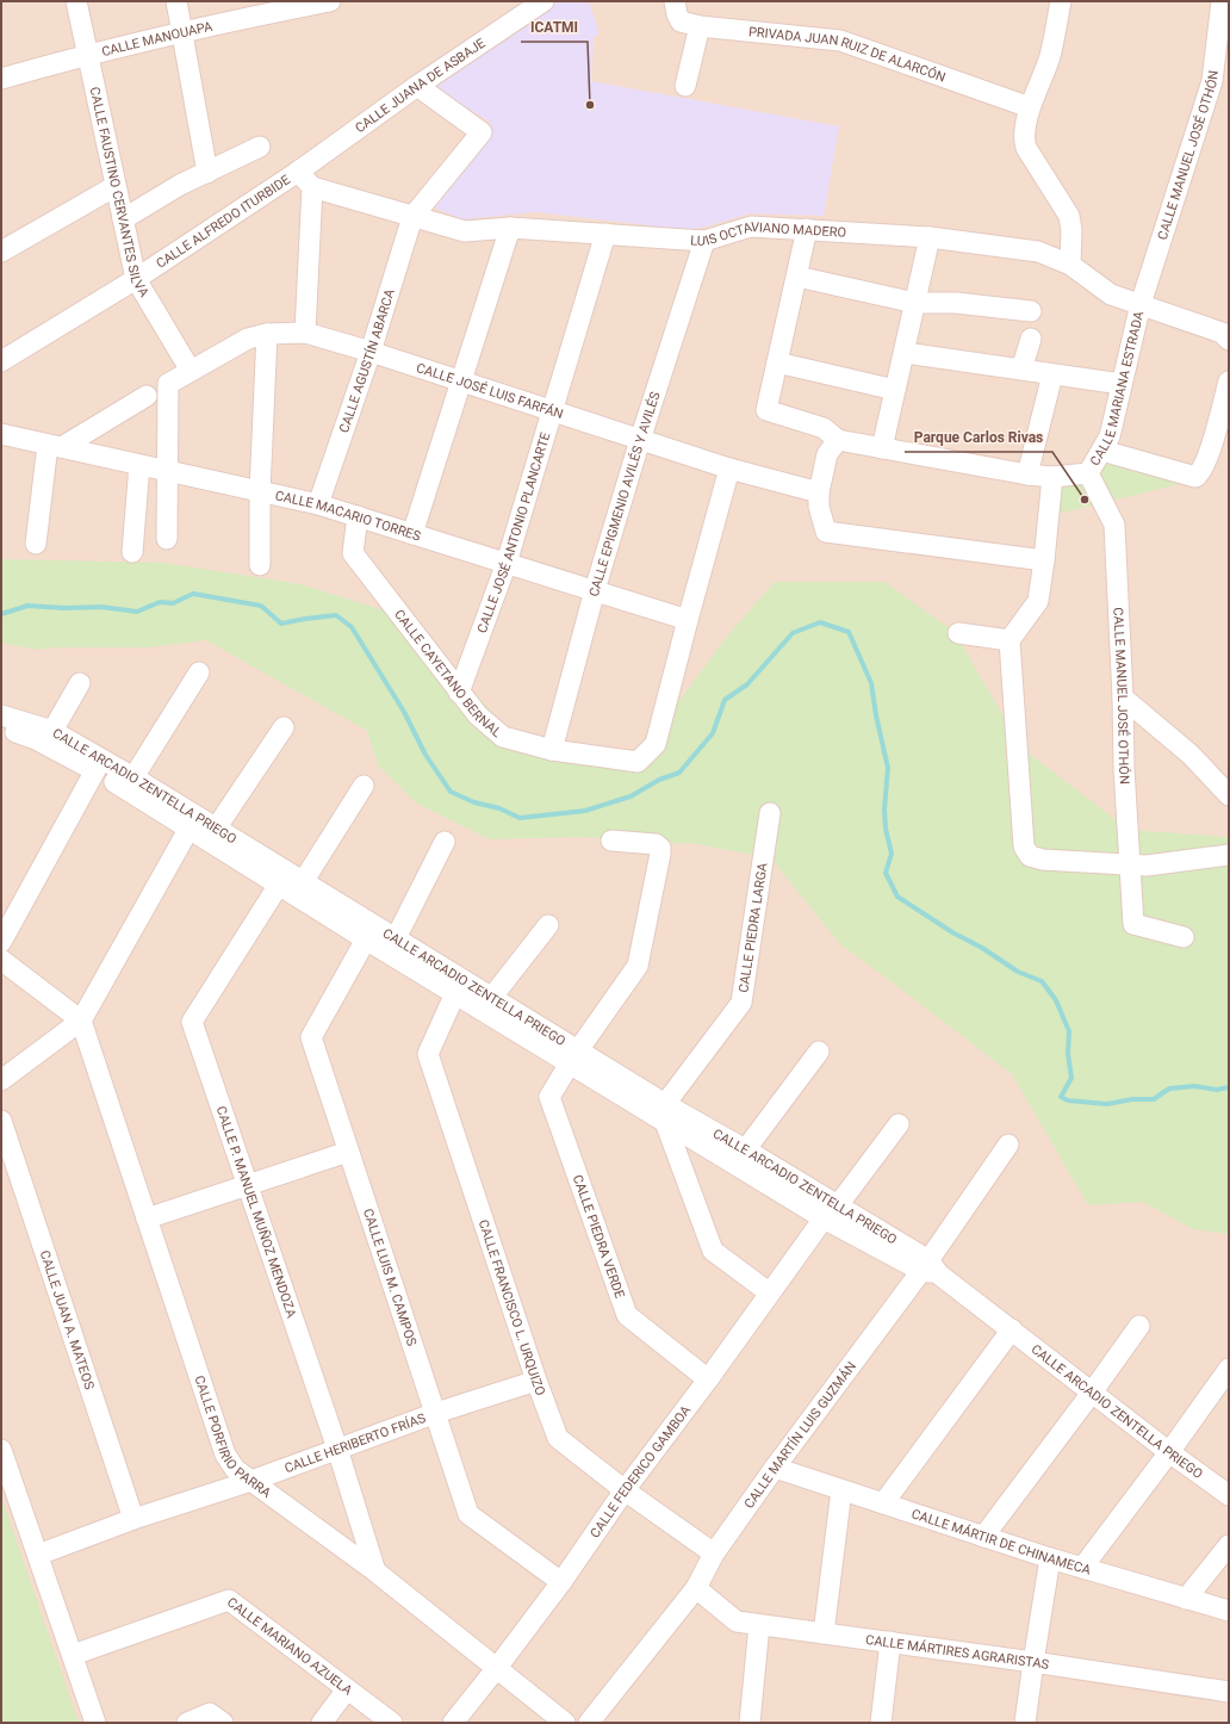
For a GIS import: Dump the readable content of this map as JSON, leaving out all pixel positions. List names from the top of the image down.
{
  "streets": {
    "street": [
      "CALLE MANOUAPA",
      "PRIVADA JUAN RUIZ DE ALARCÓN",
      "CALLE JUANA DE ASBAJE",
      "CALLE MANUEL JOSÉ OTHÓN",
      "CALLE FAUSTINO CERVANTES SILVA",
      "CALLE ALFREDO ITURBIDE",
      "LUIS OCTAVIANO MADERO",
      "CALLE AGUSTÍN ABARCA",
      "CALLE MARIANA ESTRADA",
      "CALLE JOSÉ LUIS FARFÁN",
      "CALLE EPIGMENIO AVILÉS Y AVILÉS",
      "CALLE MACARIO TORRES",
      "CALLE JOSÉ ANTONIO PLANCARTE",
      "CALLE CAYETANO BERNAL",
      "CALLE ARCADIO ZENTELLA PRIEGO",
      "CALLE PIEDRA LARGA",
      "CALLE P. MANUEL MUÑOZ MENDOZA",
      "CALLE PIEDRA VERDE",
      "CALLE LUIS M. CAMPOS",
      "CALLE FRANCISCO L. URQUIZO",
      "CALLE JUAN A. MATEOS",
      "CALLE PORFIRIO PARRA",
      "CALLE MARTÍN LUIS GUZMÁN",
      "CALLE HERIBERTO FRÍAS",
      "CALLE FEDERICO GAMBOA",
      "CALLE MÁRTIR DE CHINAMECA",
      "CALLE MARIANO AZUELA",
      "CALLE MÁRTIRES AGRARISTAS"
    ]
  },
  "crossings": [
    ["CALLE MANOUAPA", "CALLE FAUSTINO CERVANTES SILVA"],
    ["CALLE JUANA DE ASBAJE", "CALLE ALFREDO ITURBIDE"],
    ["CALLE MANUEL JOSÉ OTHÓN", "LUIS OCTAVIANO MADERO"],
    ["CALLE MANUEL JOSÉ OTHÓN", "CALLE MARIANA ESTRADA"],
    ["CALLE FAUSTINO CERVANTES SILVA", "CALLE ALFREDO ITURBIDE"],
    ["CALLE FAUSTINO CERVANTES SILVA", "CALLE JOSÉ LUIS FARFÁN"],
    ["LUIS OCTAVIANO MADERO", "CALLE AGUSTÍN ABARCA"],
    ["LUIS OCTAVIANO MADERO", "CALLE MARIANA ESTRADA"],
    ["LUIS OCTAVIANO MADERO", "CALLE EPIGMENIO AVILÉS Y AVILÉS"],
    ["LUIS OCTAVIANO MADERO", "CALLE JOSÉ ANTONIO PLANCARTE"],
    ["CALLE AGUSTÍN ABARCA", "CALLE JOSÉ LUIS FARFÁN"],
    ["CALLE AGUSTÍN ABARCA", "CALLE MACARIO TORRES"],
    ["CALLE JOSÉ LUIS FARFÁN", "CALLE EPIGMENIO AVILÉS Y AVILÉS"],
    ["CALLE JOSÉ LUIS FARFÁN", "CALLE MACARIO TORRES"],
    ["CALLE JOSÉ LUIS FARFÁN", "CALLE JOSÉ ANTONIO PLANCARTE"],
    ["CALLE EPIGMENIO AVILÉS Y AVILÉS", "CALLE MACARIO TORRES"],
    ["CALLE EPIGMENIO AVILÉS Y AVILÉS", "CALLE CAYETANO BERNAL"],
    ["CALLE MACARIO TORRES", "CALLE JOSÉ ANTONIO PLANCARTE"],
    ["CALLE MACARIO TORRES", "CALLE CAYETANO BERNAL"],
    ["CALLE JOSÉ ANTONIO PLANCARTE", "CALLE CAYETANO BERNAL"],
    ["CALLE ARCADIO ZENTELLA PRIEGO", "CALLE PIEDRA LARGA"],
    ["CALLE ARCADIO ZENTELLA PRIEGO", "CALLE P. MANUEL MUÑOZ MENDOZA"],
    ["CALLE ARCADIO ZENTELLA PRIEGO", "CALLE PIEDRA VERDE"],
    ["CALLE ARCADIO ZENTELLA PRIEGO", "CALLE LUIS M. CAMPOS"],
    ["CALLE ARCADIO ZENTELLA PRIEGO", "CALLE FRANCISCO L. URQUIZO"],
    ["CALLE ARCADIO ZENTELLA PRIEGO", "CALLE MARTÍN LUIS GUZMÁN"],
    ["CALLE ARCADIO ZENTELLA PRIEGO", "CALLE FEDERICO GAMBOA"],
    ["CALLE P. MANUEL MUÑOZ MENDOZA", "CALLE PORFIRIO PARRA"],
    ["CALLE P. MANUEL MUÑOZ MENDOZA", "CALLE HERIBERTO FRÍAS"],
    ["CALLE PIEDRA VERDE", "CALLE FEDERICO GAMBOA"],
    ["CALLE LUIS M. CAMPOS", "CALLE HERIBERTO FRÍAS"],
    ["CALLE LUIS M. CAMPOS", "CALLE FEDERICO GAMBOA"],
    ["CALLE FRANCISCO L. URQUIZO", "CALLE MARTÍN LUIS GUZMÁN"],
    ["CALLE FRANCISCO L. URQUIZO", "CALLE HERIBERTO FRÍAS"],
    ["CALLE FRANCISCO L. URQUIZO", "CALLE FEDERICO GAMBOA"],
    ["CALLE JUAN A. MATEOS", "CALLE HERIBERTO FRÍAS"],
    ["CALLE PORFIRIO PARRA", "CALLE HERIBERTO FRÍAS"],
    ["CALLE PORFIRIO PARRA", "CALLE FEDERICO GAMBOA"],
    ["CALLE MARTÍN LUIS GUZMÁN", "CALLE MÁRTIR DE CHINAMECA"],
    ["CALLE MARTÍN LUIS GUZMÁN", "CALLE MÁRTIRES AGRARISTAS"]
  ],
  "places": ["ICATMI", "Parque Carlos Rivas"]
}
